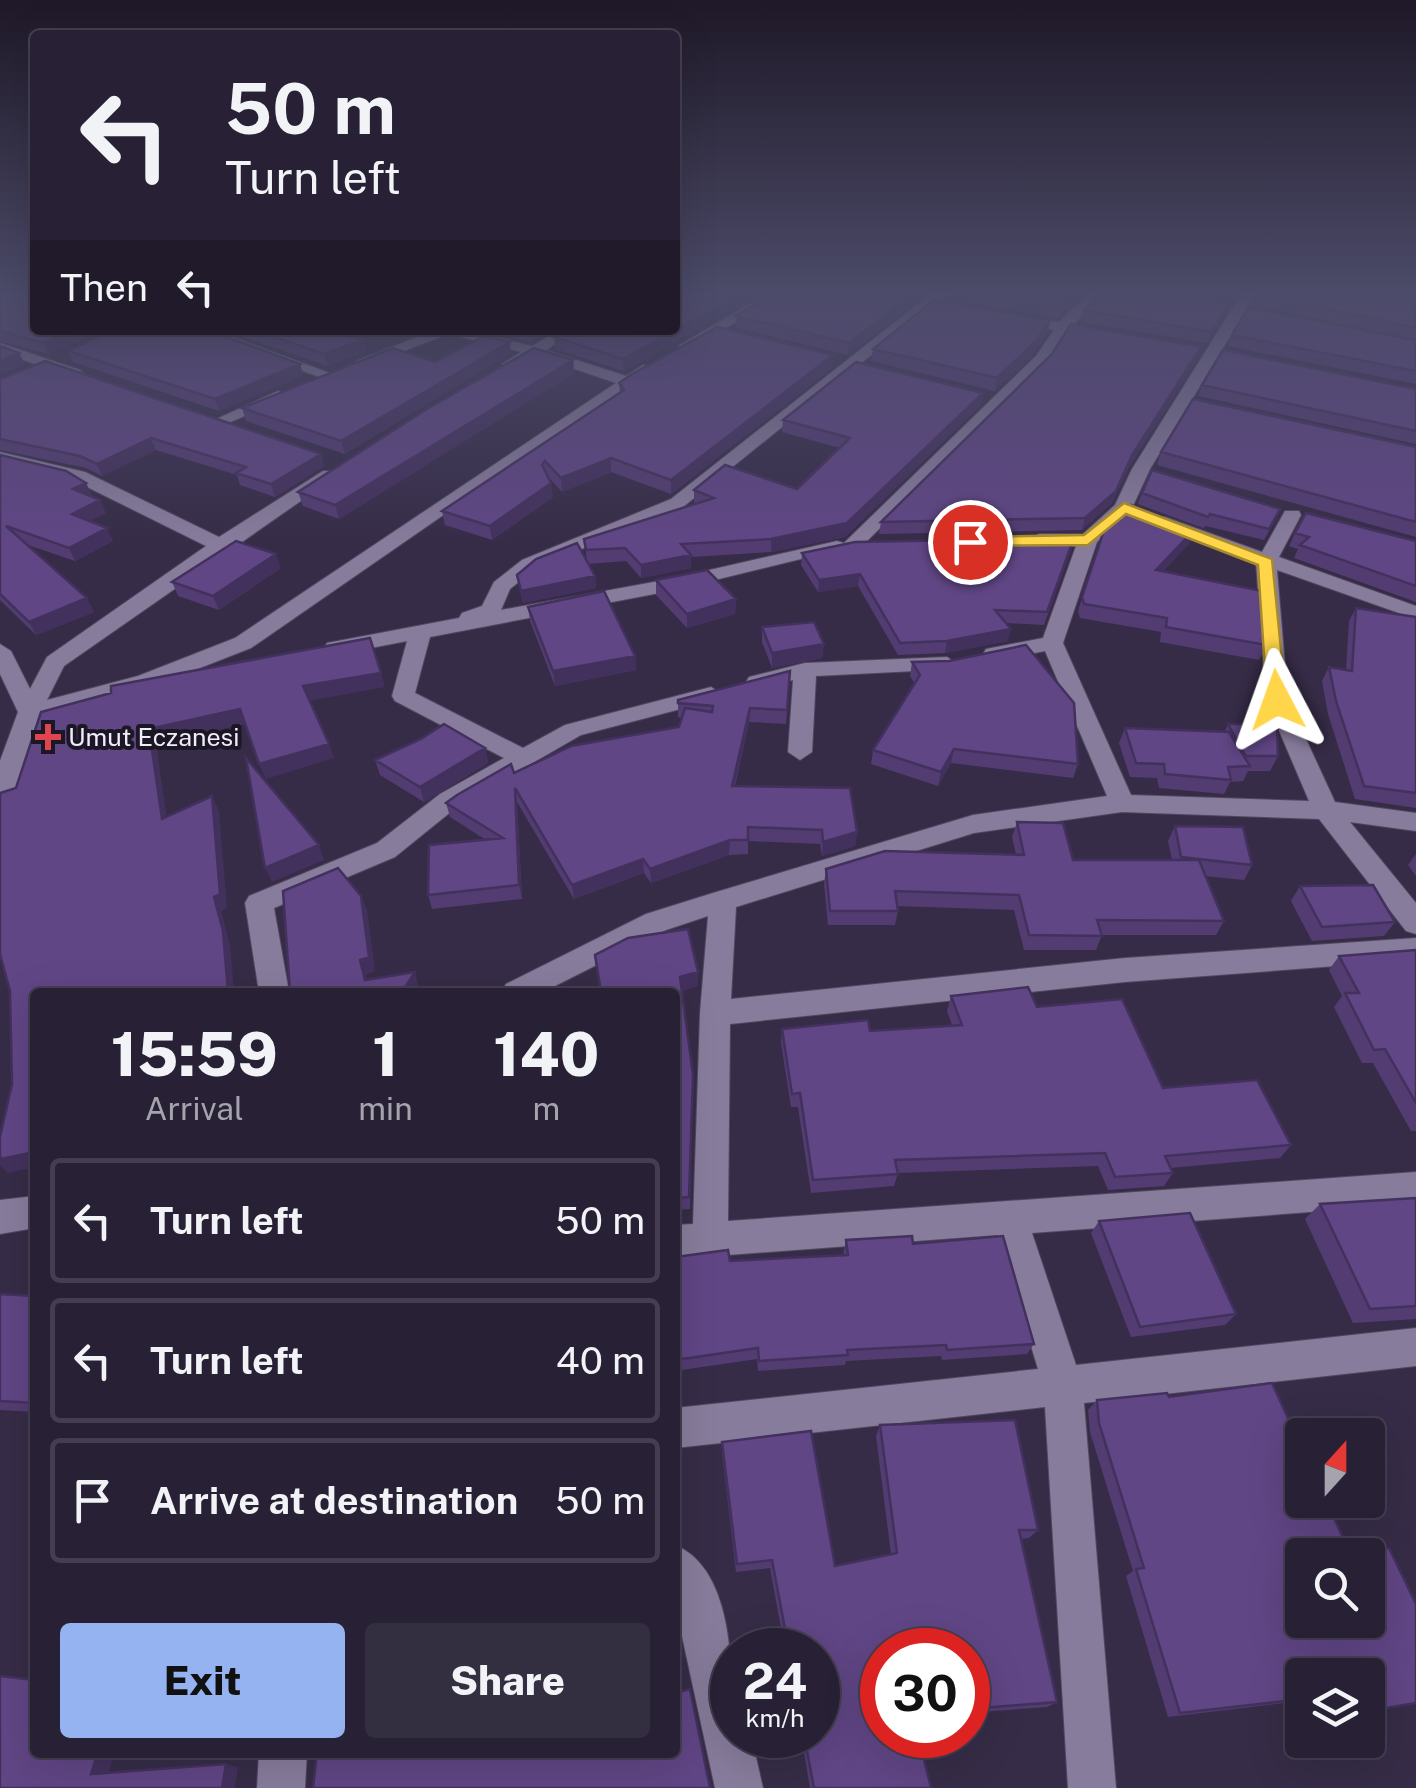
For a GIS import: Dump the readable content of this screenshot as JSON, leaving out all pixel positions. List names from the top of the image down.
{
  "places": {
    "health": ["Umut Eczanesi"]
  },
  "north": "top",
  "page": {
    "turn": ["50 m", "Turn left"],
    "then": "Then",
    "eta": [
      "15:59",
      "Arrival",
      "1",
      "min",
      "140",
      "m"
    ],
    "list": [
      {
        "name": "Turn left",
        "value": "50 m"
      },
      {
        "name": "Turn left",
        "value": "40 m"
      },
      {
        "name": "Arrive at destination",
        "value": "50 m"
      }
    ],
    "buttons": ["Exit", "Share"],
    "speed": "24 km/h",
    "limit": "30"
  }
}
